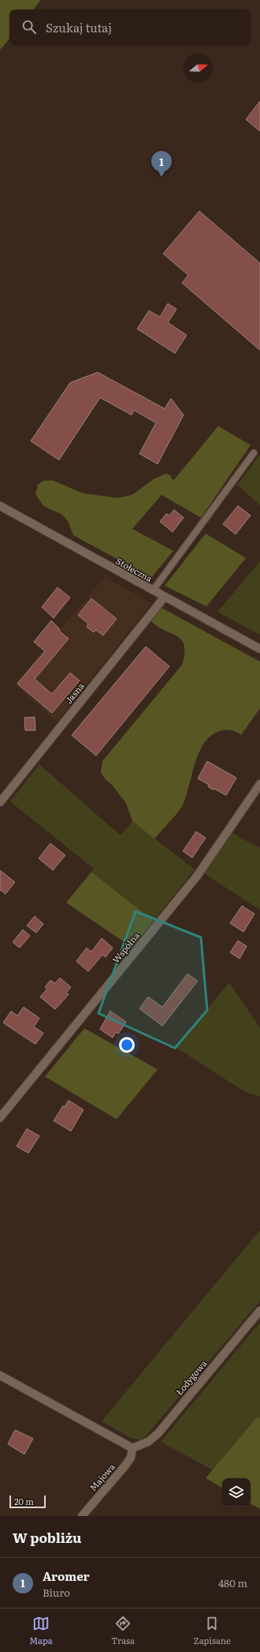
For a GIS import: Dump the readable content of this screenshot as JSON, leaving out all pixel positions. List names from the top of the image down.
{
  "streets": {
    "street": [
      "Stołeczna",
      "Jasna",
      "Wspólna",
      "Łodygowa",
      "Majowa"
    ]
  },
  "crossings": [
    ["Stołeczna", "Jasna"],
    ["Łodygowa", "Majowa"]
  ],
  "scale_bar": "20 m",
  "north": "right",
  "page": {
    "search": "Szukaj tutaj",
    "pins": "1",
    "scale": "20 m",
    "heading": "W pobliżu",
    "list": [
      {
        "mark": "1",
        "name": "Aromer",
        "note": "Biuro",
        "value": "480 m"
      }
    ],
    "nav": ["Mapa", "Trasa", "Zapisane"]
  }
}
